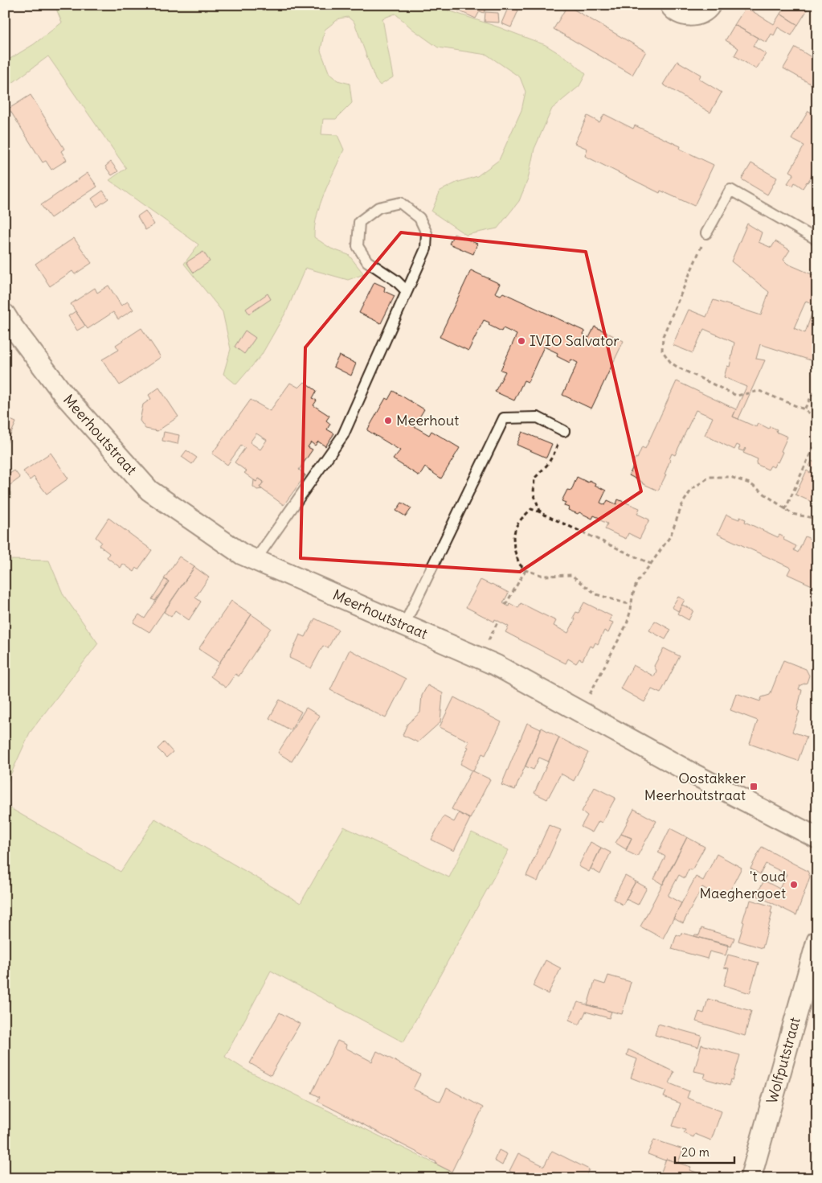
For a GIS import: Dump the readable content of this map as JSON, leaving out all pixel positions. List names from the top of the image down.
{
  "streets": {
    "street": ["Meerhoutstraat", "Wolfputstraat"]
  },
  "places": {
    "other": ["IVIO Salvator", "Meerhout", "'t oud Maeghergoet"],
    "transit": ["Oostakker Meerhoutstraat"]
  },
  "scale_bar": "20 m"
}
